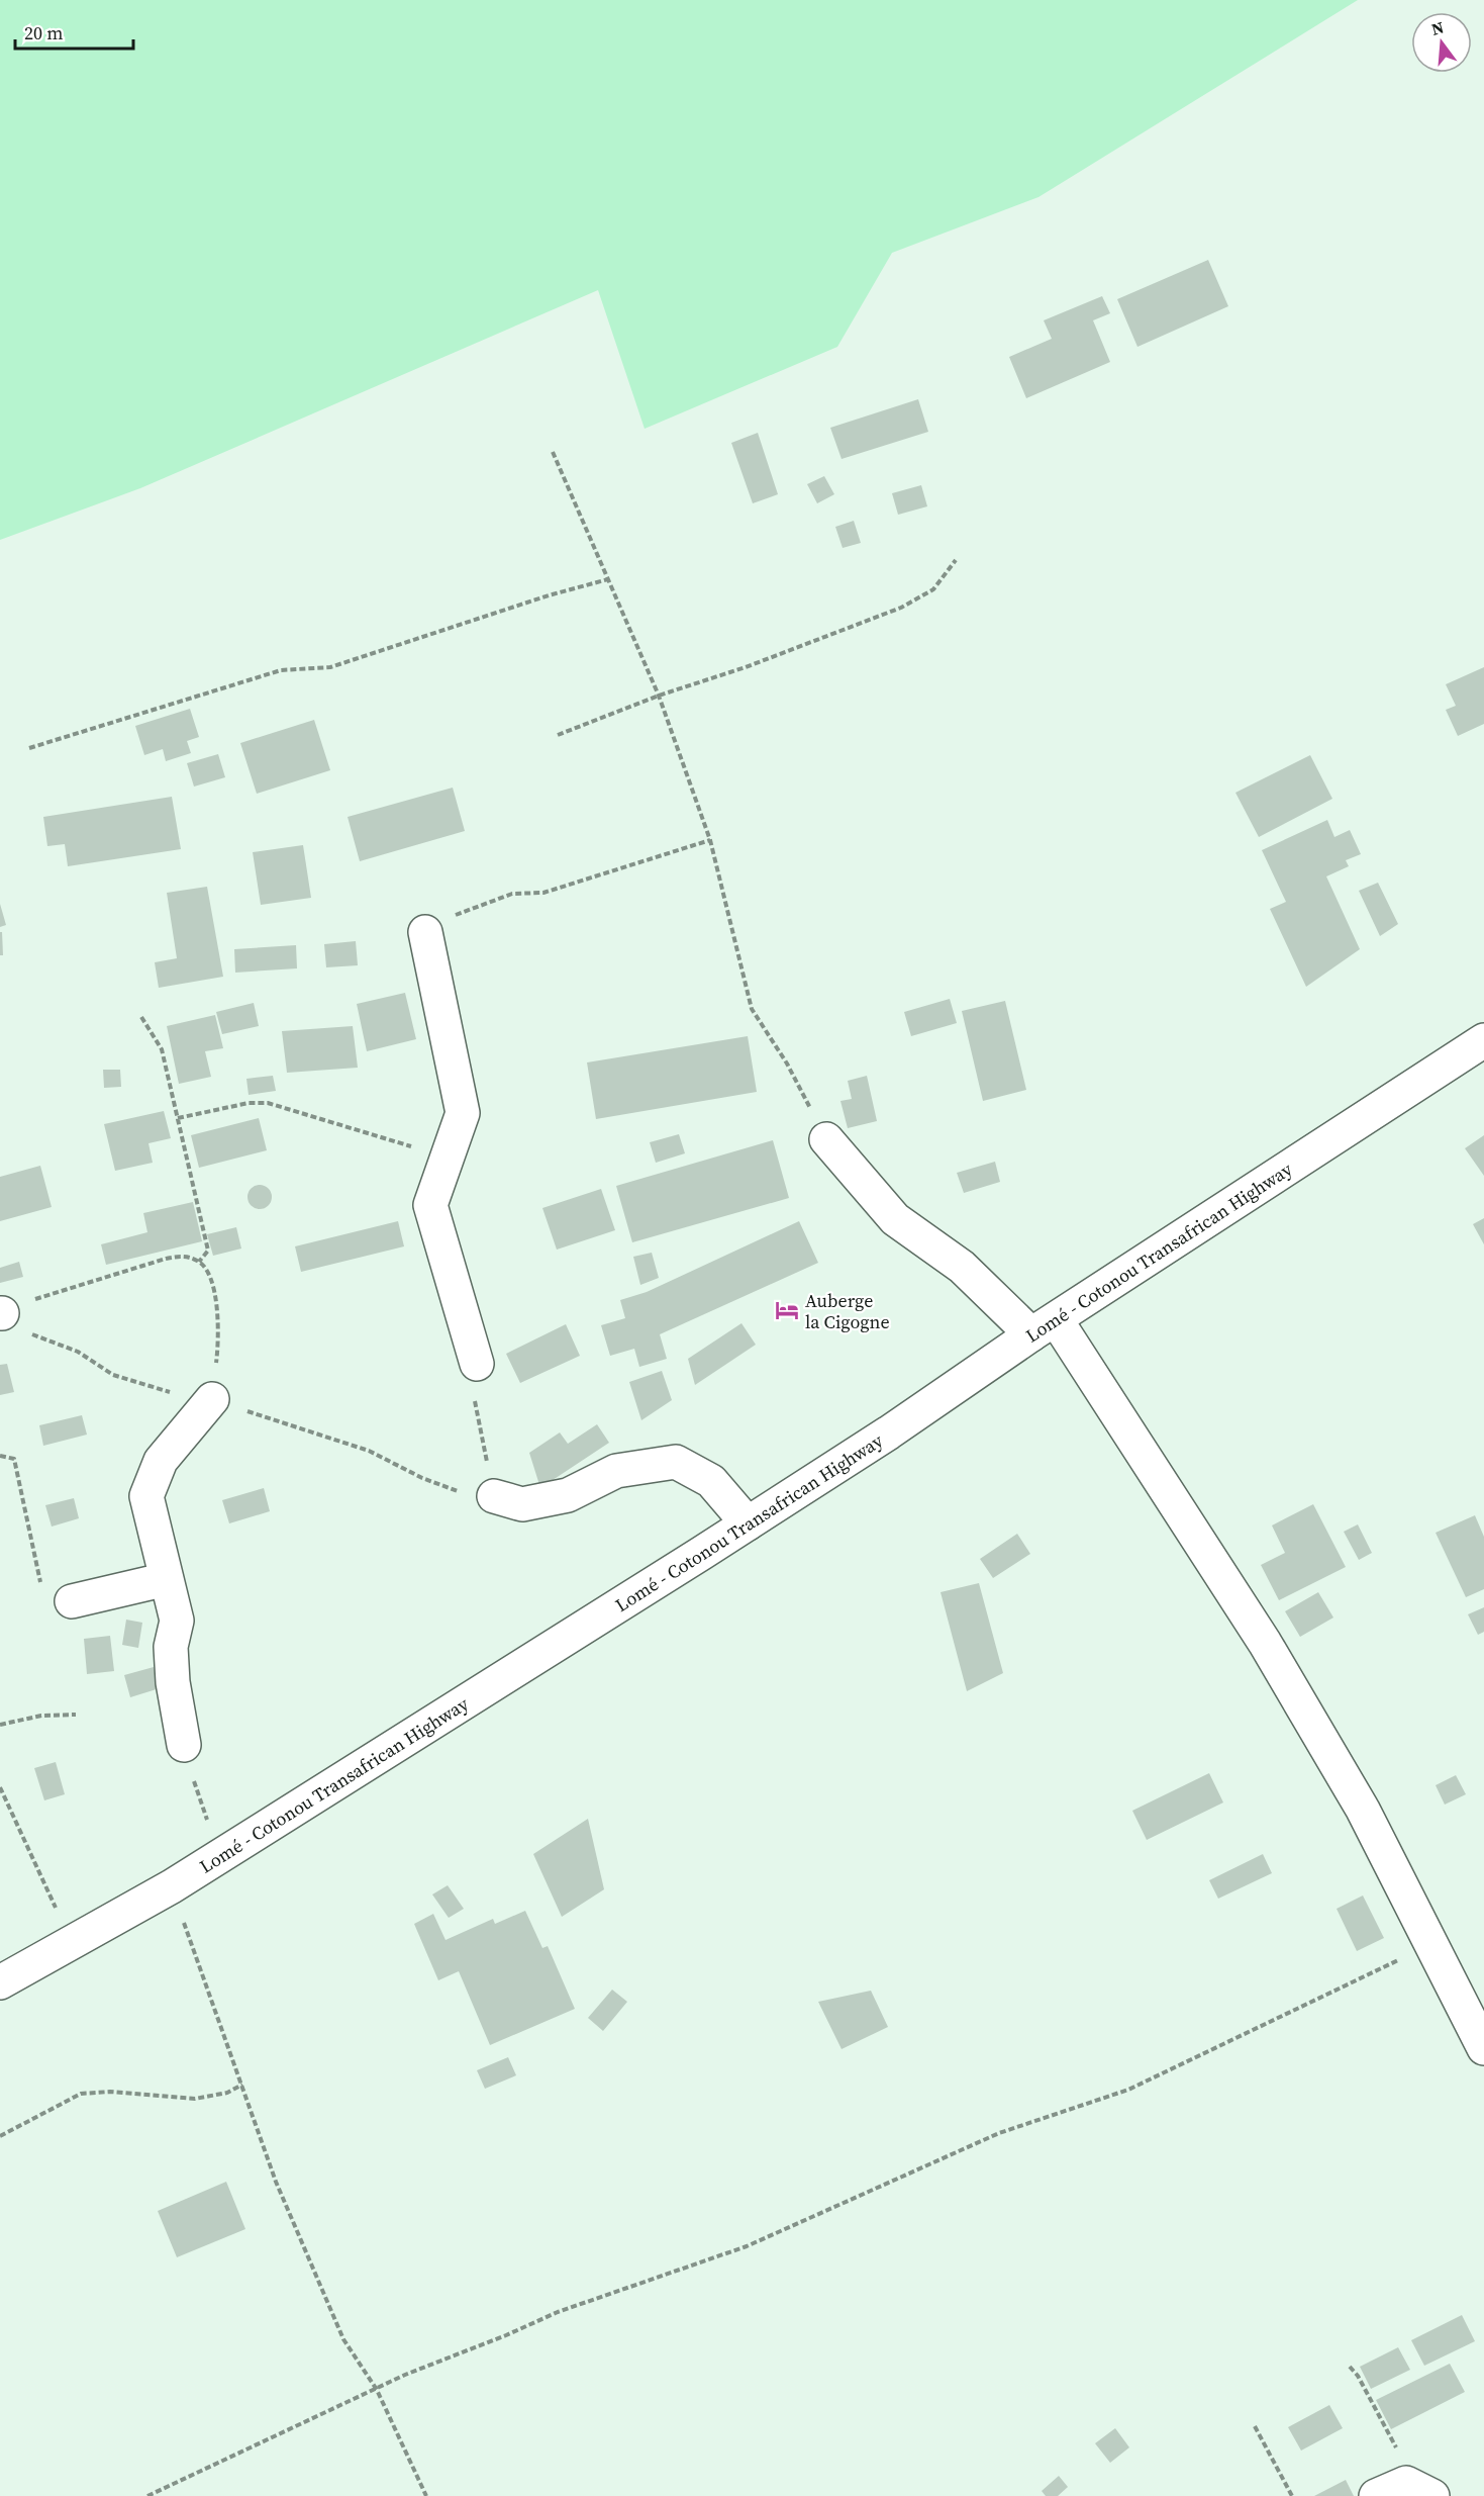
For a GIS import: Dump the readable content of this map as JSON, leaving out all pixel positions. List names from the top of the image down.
{
  "streets": {
    "main road": ["Lomé - Cotonou Transafrican Highway"]
  },
  "places": {
    "hotel": ["Auberge la Cigogne"]
  },
  "scale_bar": "20 m",
  "north": "top"
}
